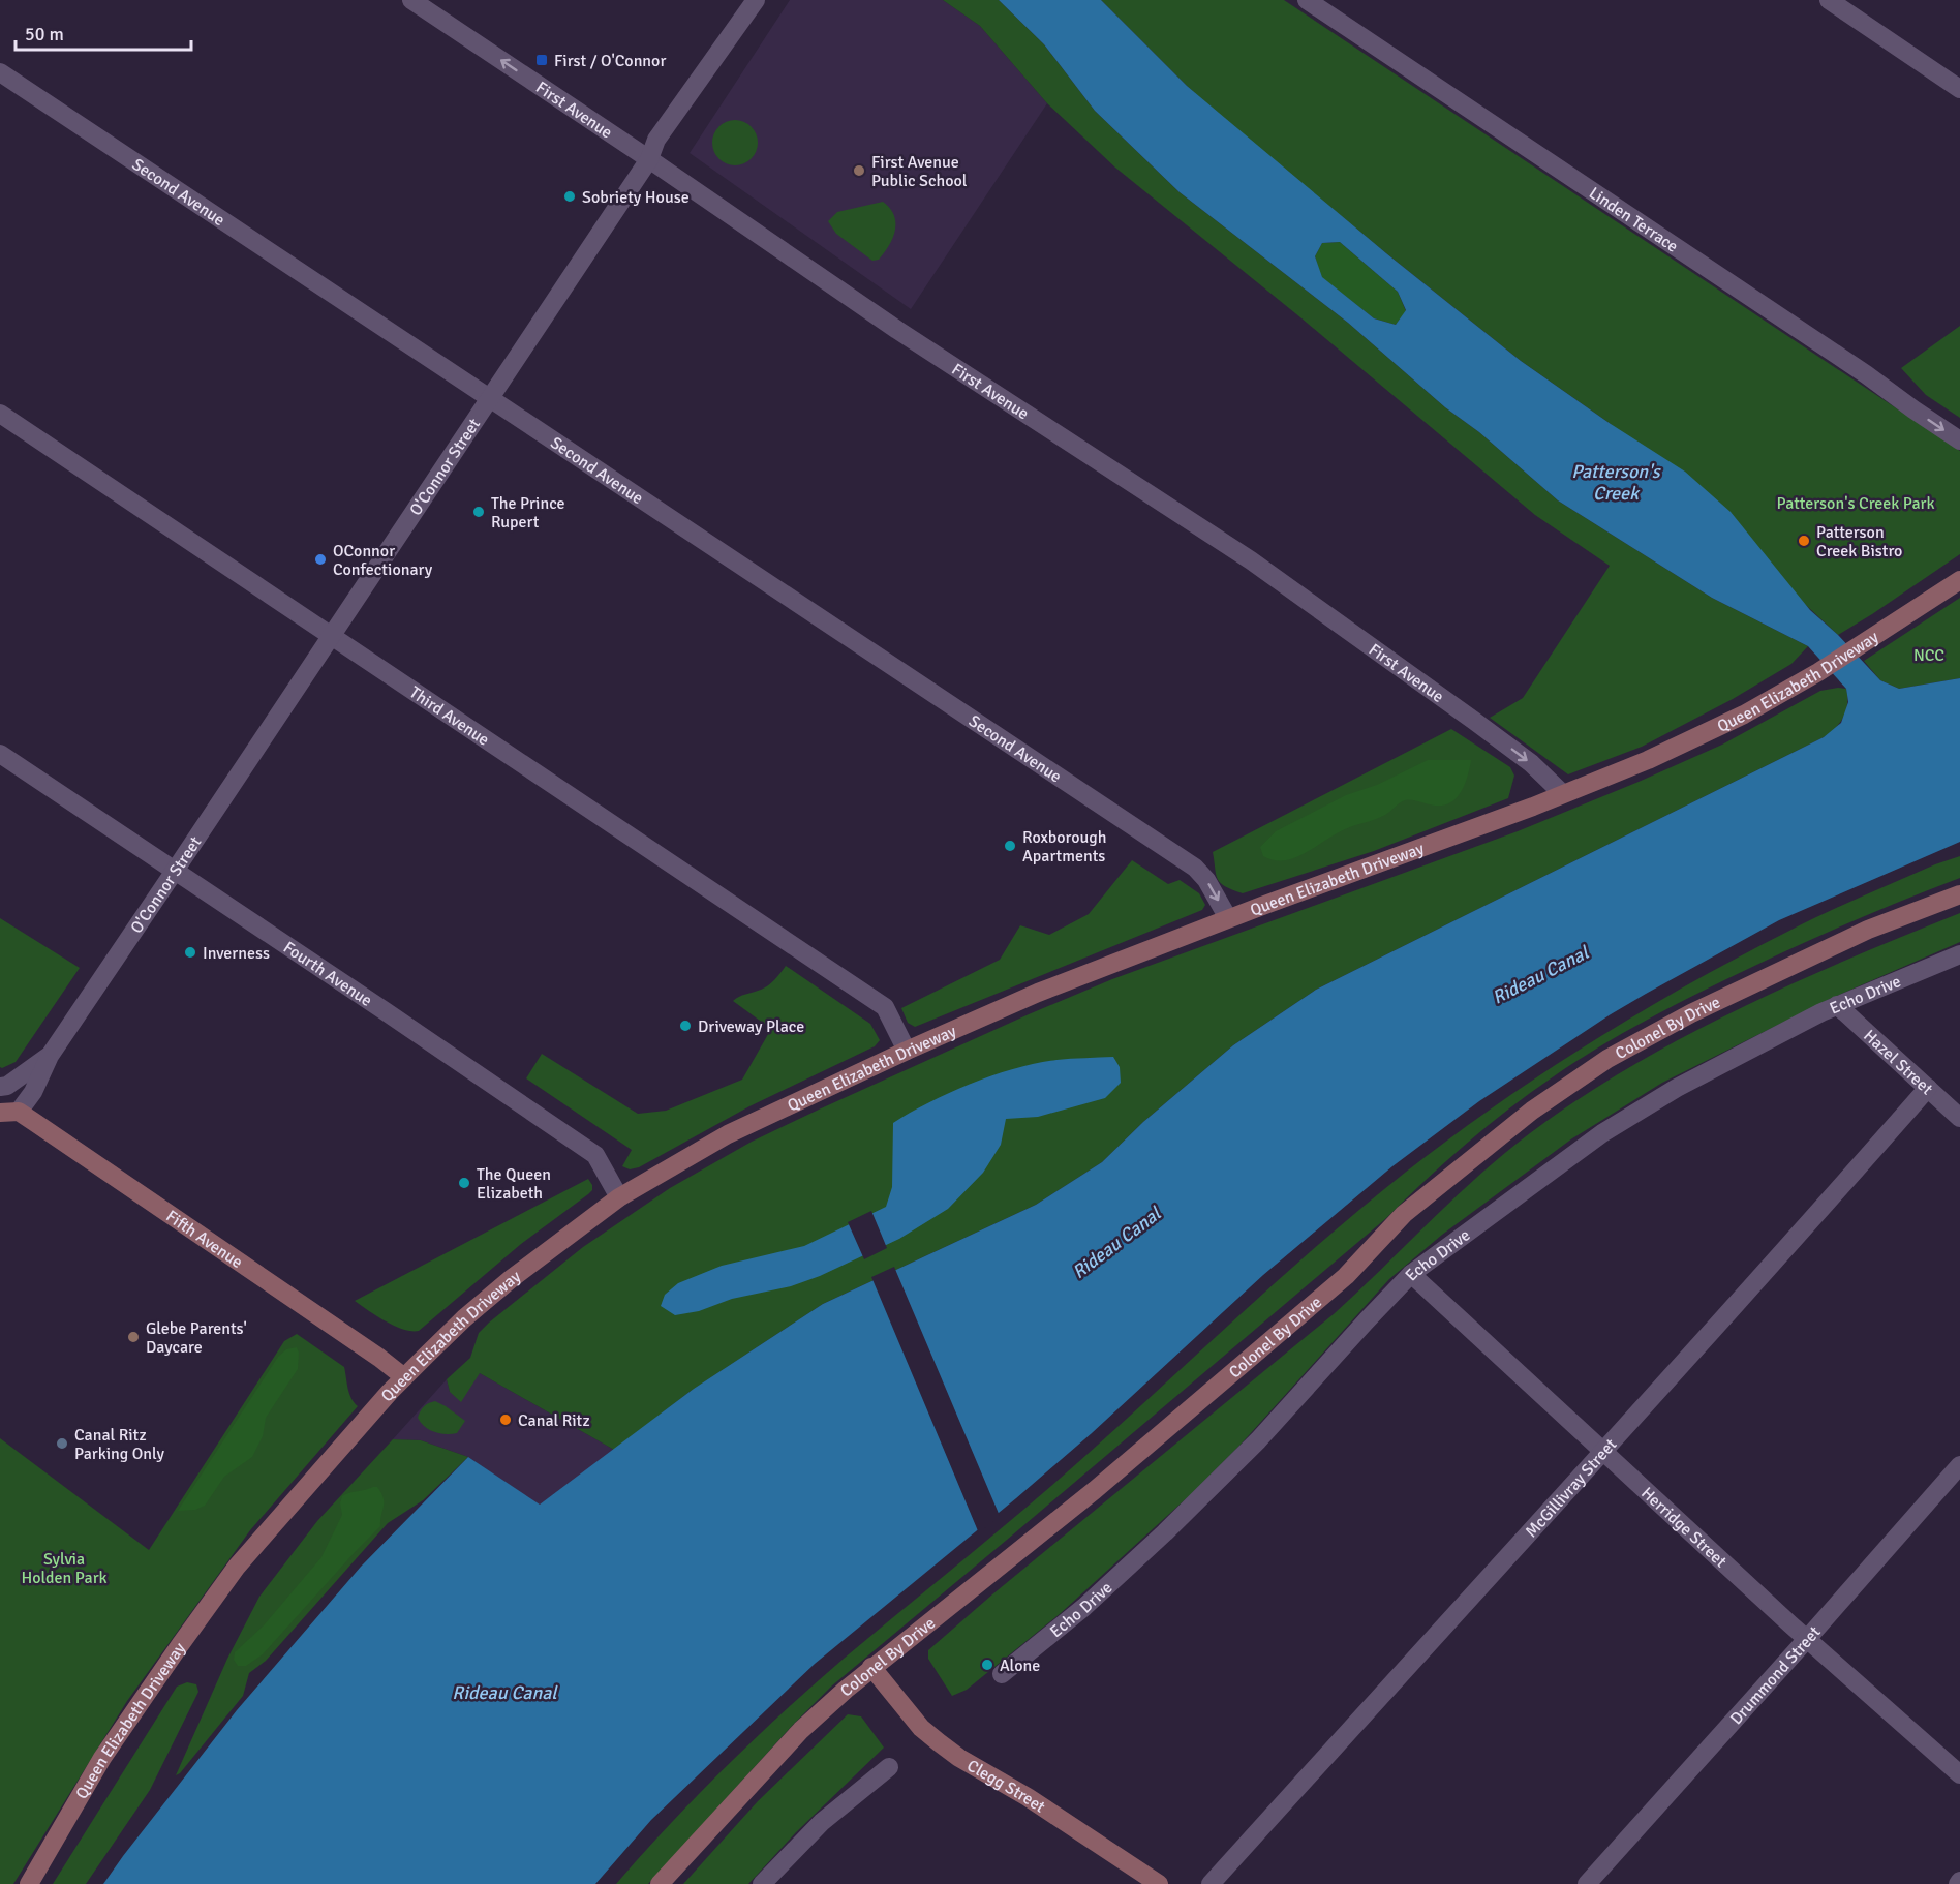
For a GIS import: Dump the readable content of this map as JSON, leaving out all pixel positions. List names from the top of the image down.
{
  "streets": {
    "main road": [
      "Queen Elizabeth Driveway",
      "Colonel By Drive",
      "Fifth Avenue",
      "Clegg Street"
    ],
    "street": [
      "First Avenue",
      "Second Avenue",
      "Linden Terrace",
      "O'Connor Street",
      "Third Avenue",
      "Fourth Avenue",
      "Echo Drive",
      "Hazel Street",
      "McGillivray Street",
      "Herridge Street",
      "Drummond Street"
    ]
  },
  "crossings": [
    ["First Avenue", "O'Connor Street"],
    ["First Avenue", "Queen Elizabeth Driveway"],
    ["Second Avenue", "O'Connor Street"],
    ["Second Avenue", "Queen Elizabeth Driveway"],
    ["O'Connor Street", "Third Avenue"],
    ["O'Connor Street", "Fourth Avenue"],
    ["O'Connor Street", "Fifth Avenue"],
    ["Queen Elizabeth Driveway", "Third Avenue"],
    ["Queen Elizabeth Driveway", "Fourth Avenue"],
    ["Queen Elizabeth Driveway", "Fifth Avenue"],
    ["Echo Drive", "Hazel Street"],
    ["Echo Drive", "Herridge Street"],
    ["Colonel By Drive", "Clegg Street"],
    ["Hazel Street", "McGillivray Street"],
    ["McGillivray Street", "Herridge Street"],
    ["Herridge Street", "Drummond Street"]
  ],
  "one_way": ["Second Avenue", "Linden Terrace"],
  "water": ["Patterson's Creek", "Rideau Canal"],
  "parks": ["Patterson's Creek Park", "NCC", "Sylvia Holden Park"],
  "places": {
    "transit": ["First / O'Connor"],
    "other": [
      "First Avenue Public School",
      "Sobriety House",
      "The Prince Rupert",
      "Patterson Creek Bistro",
      "OConnor Confectionary",
      "Roxborough Apartments",
      "Inverness",
      "Driveway Place",
      "The Queen Elizabeth",
      "Glebe Parents' Daycare",
      "Canal Ritz",
      "Canal Ritz Parking Only",
      "Alone"
    ]
  },
  "scale_bar": "50 m"
}
